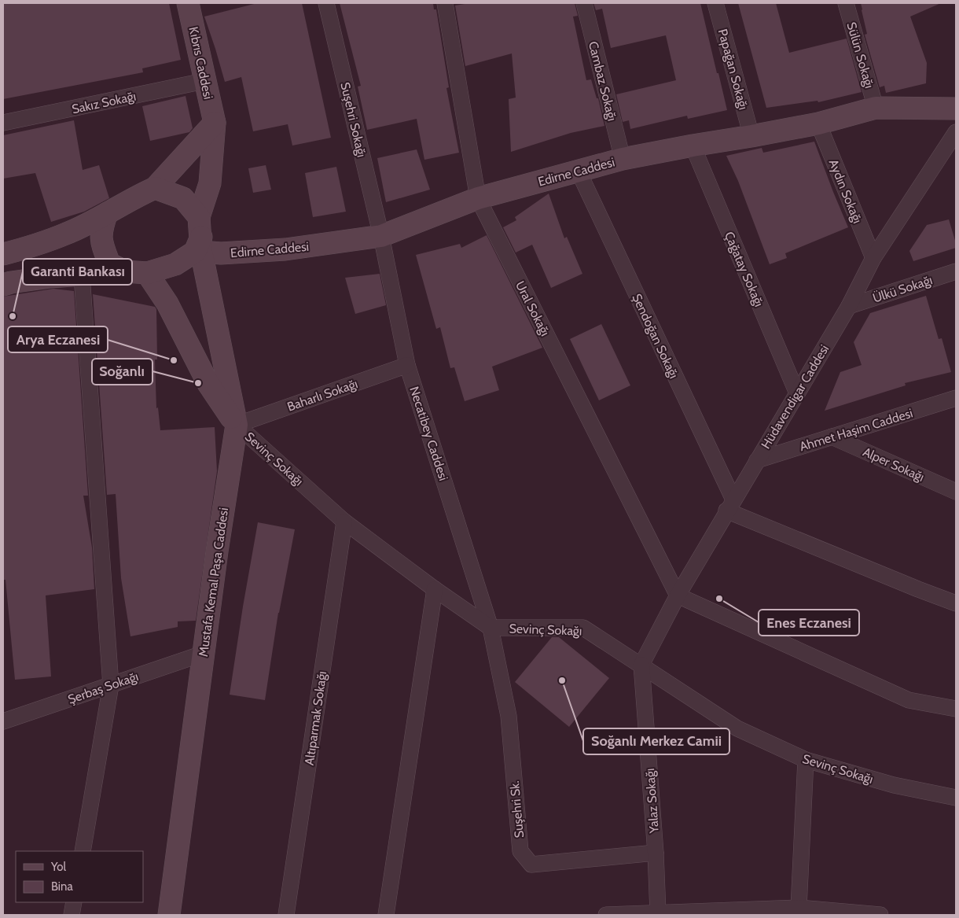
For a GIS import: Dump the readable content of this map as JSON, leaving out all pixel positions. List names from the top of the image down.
{
  "streets": {
    "main road": ["Kıbrıs Caddesi", "Edirne Caddesi", "Mustafa Kemal Paşa Caddesi"],
    "street": [
      "Sülün Sokağı",
      "Papağan Sokağı",
      "Cambaz Sokağı",
      "Sakız Sokağı",
      "Suşehri Sokağı",
      "Aydın Sokağı",
      "Çağatay Sokağı",
      "Ülkü Sokağı",
      "Ural Sokağı",
      "Şendoğan Sokağı",
      "Baharlı Sokağı",
      "Hüdavendigar Caddesi",
      "Ahmet Haşim Caddesi",
      "Necatibey Caddesi",
      "Sevinç Sokağı",
      "Alper Sokağı",
      "Şerbaş Sokağı",
      "Altıparmak Sokağı",
      "Yalaz Sokağı",
      "Suşehri Sk."
    ]
  },
  "crossings": [
    ["Sülün Sokağı", "Edirne Caddesi"],
    ["Kıbrıs Caddesi", "Sakız Sokağı"],
    ["Kıbrıs Caddesi", "Edirne Caddesi"],
    ["Papağan Sokağı", "Edirne Caddesi"],
    ["Cambaz Sokağı", "Edirne Caddesi"],
    ["Suşehri Sokağı", "Edirne Caddesi"],
    ["Suşehri Sokağı", "Necatibey Caddesi"],
    ["Edirne Caddesi", "Aydın Sokağı"],
    ["Edirne Caddesi", "Çağatay Sokağı"],
    ["Edirne Caddesi", "Ural Sokağı"],
    ["Edirne Caddesi", "Şendoğan Sokağı"],
    ["Edirne Caddesi", "Necatibey Caddesi"],
    ["Aydın Sokağı", "Hüdavendigar Caddesi"],
    ["Çağatay Sokağı", "Hüdavendigar Caddesi"],
    ["Ülkü Sokağı", "Hüdavendigar Caddesi"],
    ["Ural Sokağı", "Hüdavendigar Caddesi"],
    ["Şendoğan Sokağı", "Hüdavendigar Caddesi"],
    ["Baharlı Sokağı", "Necatibey Caddesi"],
    ["Baharlı Sokağı", "Sevinç Sokağı"],
    ["Baharlı Sokağı", "Mustafa Kemal Paşa Caddesi"],
    ["Hüdavendigar Caddesi", "Ahmet Haşim Caddesi"],
    ["Hüdavendigar Caddesi", "Sevinç Sokağı"],
    ["Hüdavendigar Caddesi", "Yalaz Sokağı"],
    ["Ahmet Haşim Caddesi", "Alper Sokağı"],
    ["Necatibey Caddesi", "Sevinç Sokağı"],
    ["Necatibey Caddesi", "Suşehri Sk."],
    ["Sevinç Sokağı", "Mustafa Kemal Paşa Caddesi"],
    ["Sevinç Sokağı", "Altıparmak Sokağı"],
    ["Sevinç Sokağı", "Yalaz Sokağı"],
    ["Sevinç Sokağı", "Suşehri Sk."],
    ["Mustafa Kemal Paşa Caddesi", "Şerbaş Sokağı"],
    ["Yalaz Sokağı", "Suşehri Sk."]
  ],
  "places": [
    "Garanti Bankası",
    "Arya Eczanesi",
    "Soğanlı",
    "Enes Eczanesi",
    "Soğanlı Merkez Camii"
  ],
  "legend": ["Yol", "Bina"]
}
